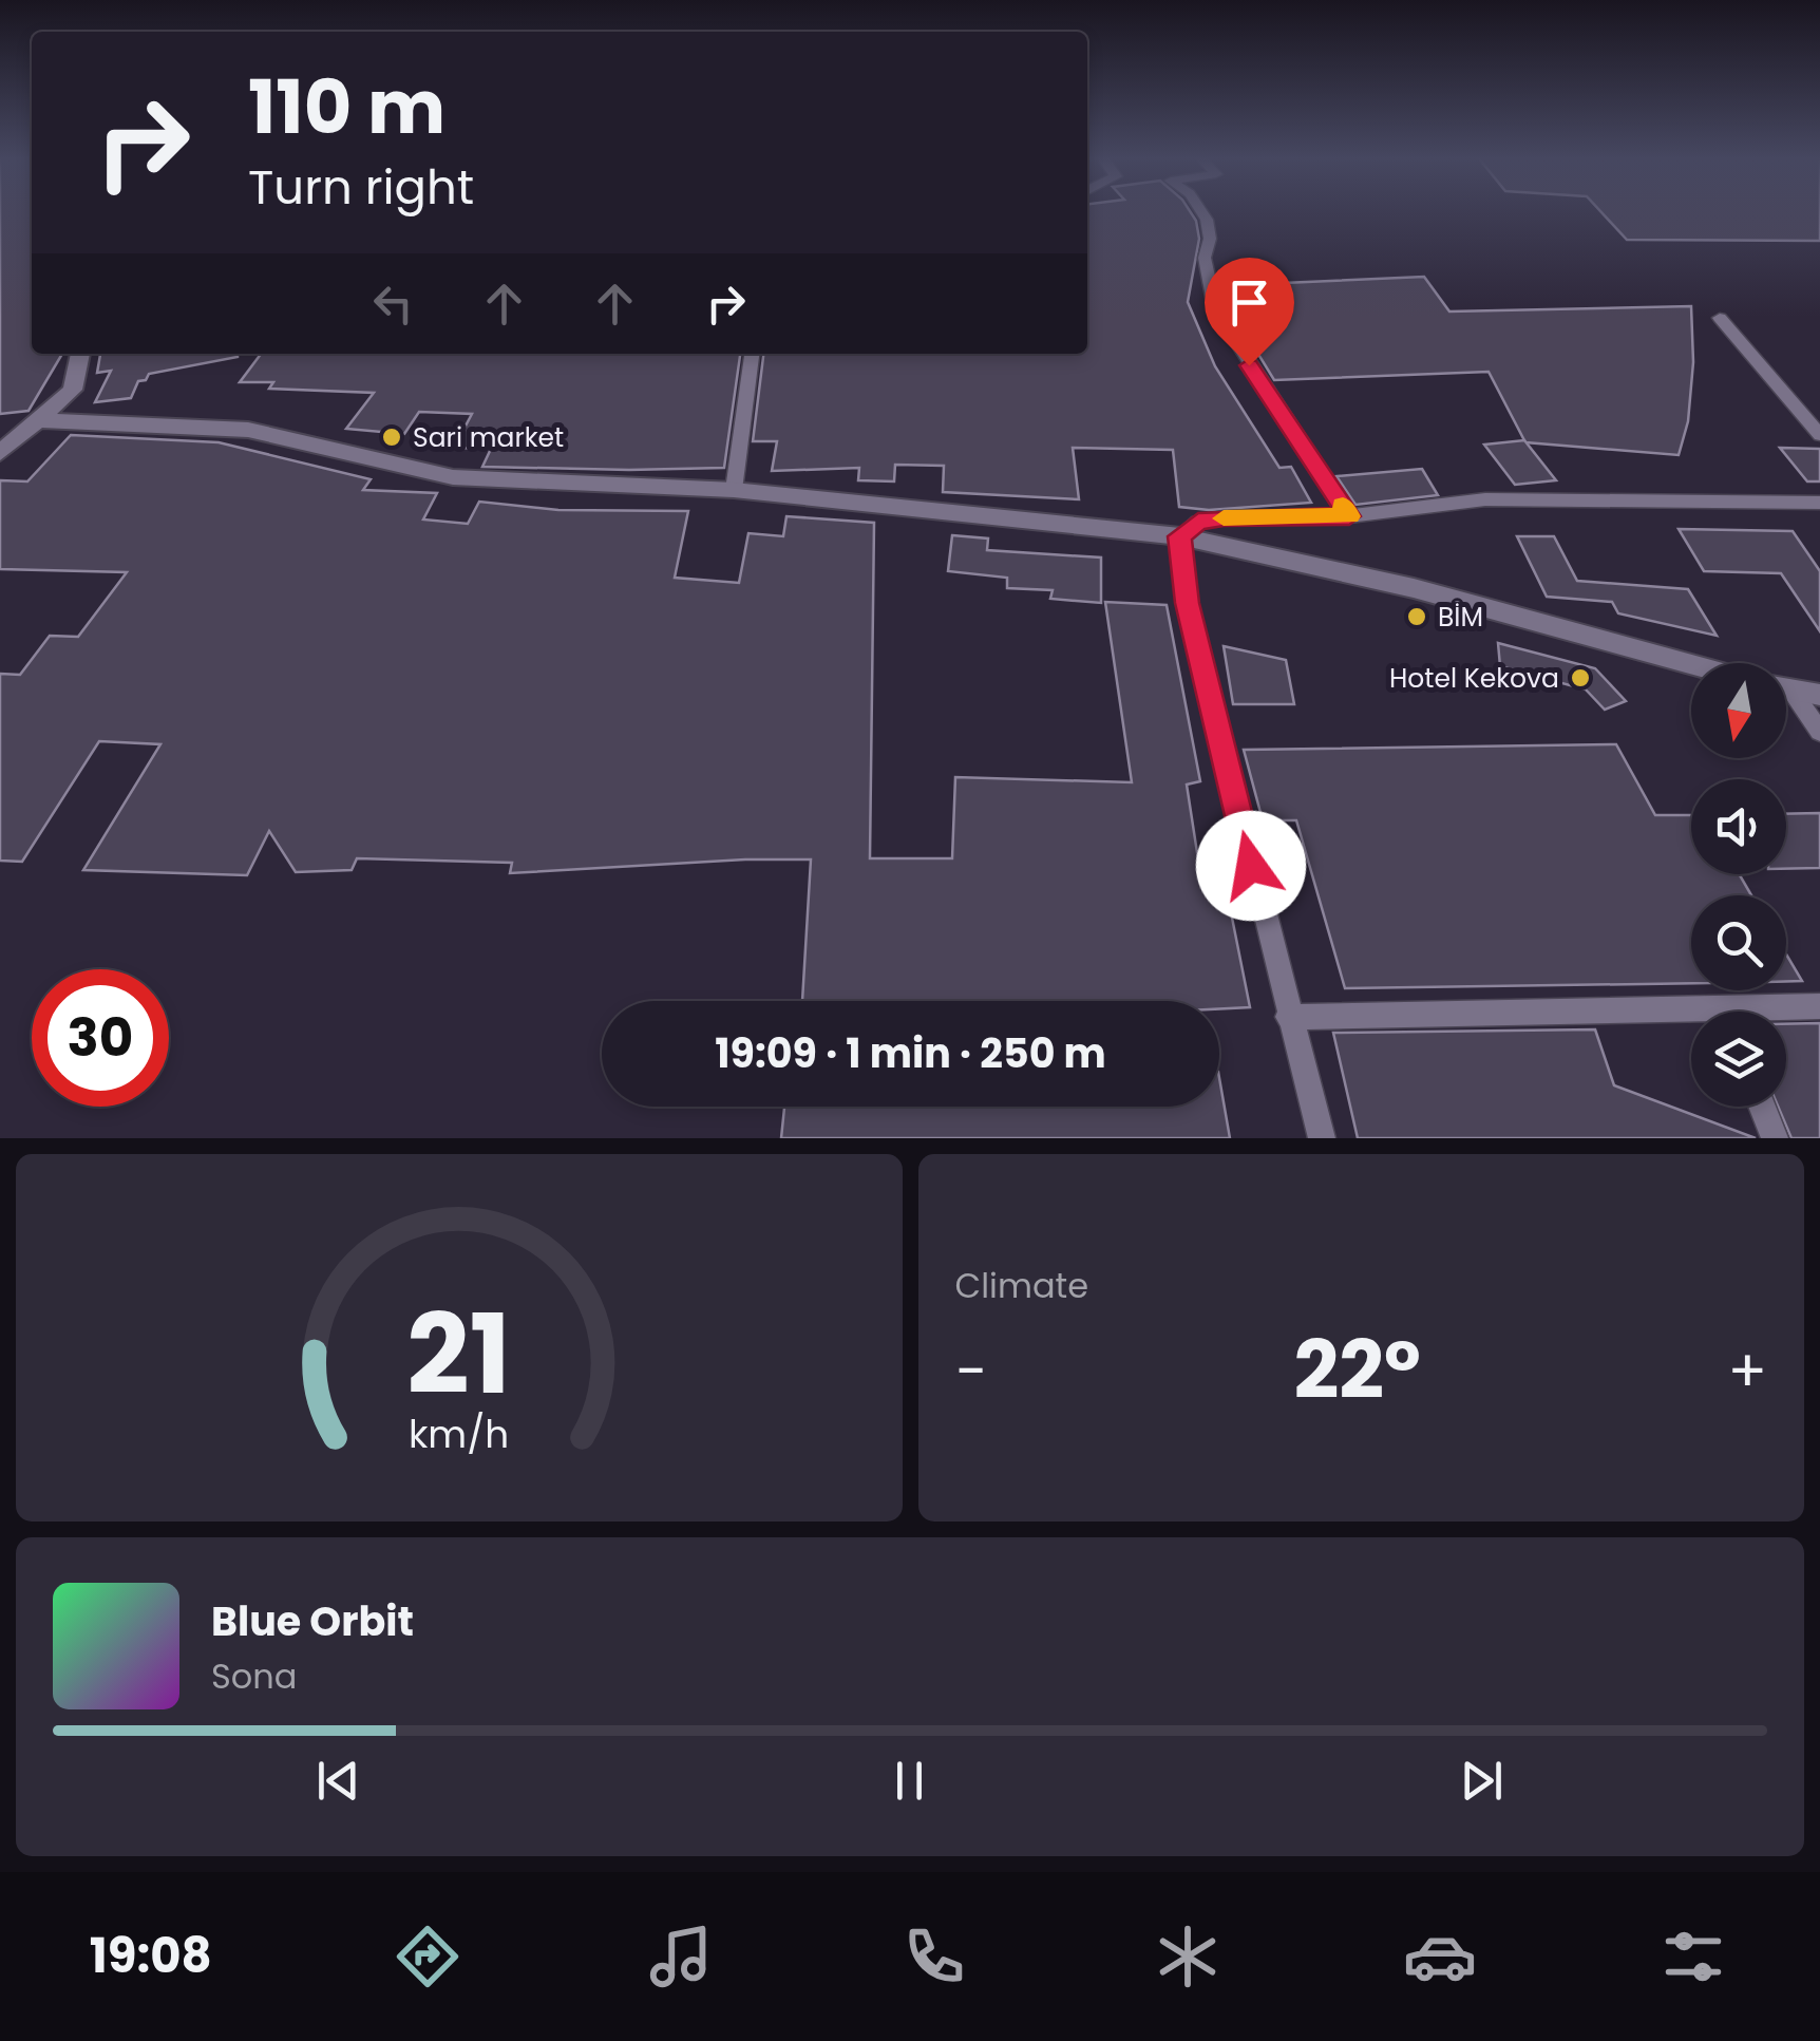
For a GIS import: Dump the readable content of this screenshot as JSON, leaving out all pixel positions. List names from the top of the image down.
{
  "places": ["Sari market", "BİM", "Hotel Kekova"],
  "north": "bottom",
  "page": {
    "turn": ["110 m", "Turn right"],
    "limit": "30",
    "trip": "19:09 · 1 min · 250 m",
    "tile": "Climate",
    "heat": ["−", "22°", "+"],
    "song": ["Blue Orbit", "Sona"],
    "tabs": "19:08",
    "gauge": ["21", "km/h"]
  }
}
